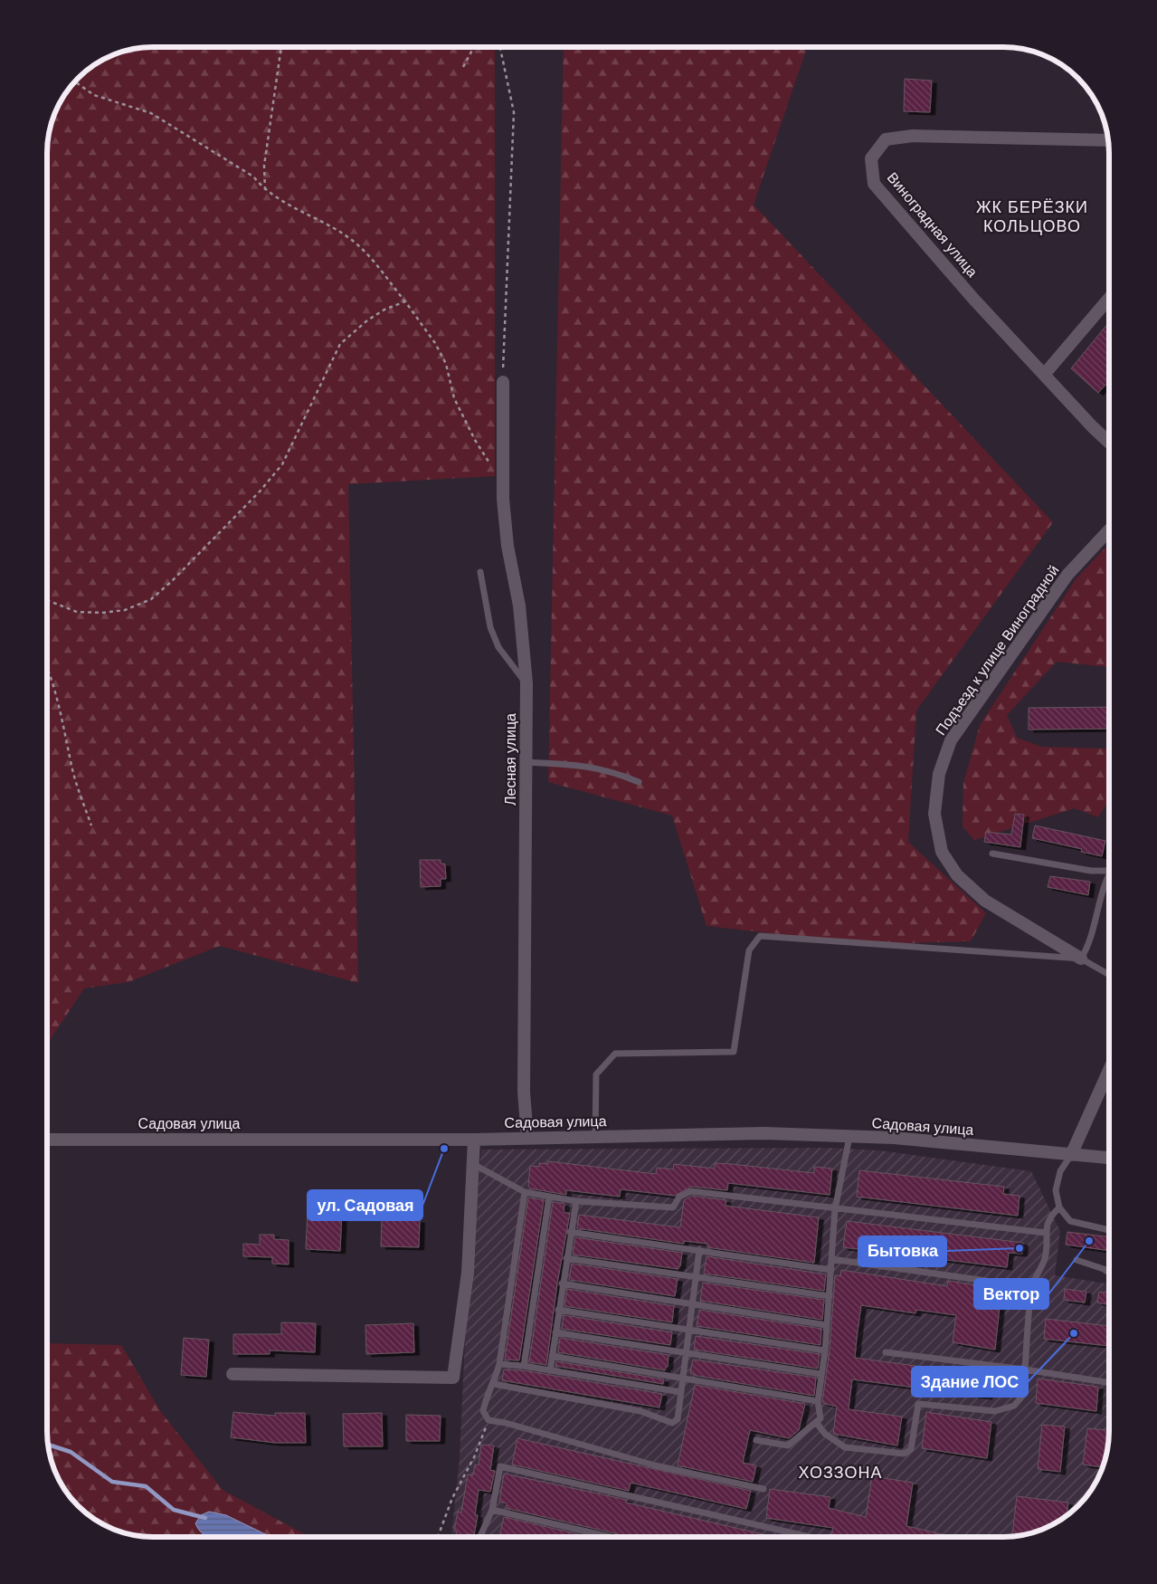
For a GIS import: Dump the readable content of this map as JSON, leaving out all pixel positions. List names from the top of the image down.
{
  "streets": {
    "street": [
      "Виноградная улица",
      "Подъезд к улице Виноградной",
      "Лесная улица",
      "Садовая улица"
    ]
  },
  "crossings": [
    ["Лесная улица", "Садовая улица"]
  ],
  "districts": ["ЖК БЕРЁЗКИ КОЛЬЦОВО", "ХОЗЗОНА"],
  "places": [
    "ул. Садовая",
    "Вектор",
    "Бытовка",
    "Здание ЛОС"
  ]
}
